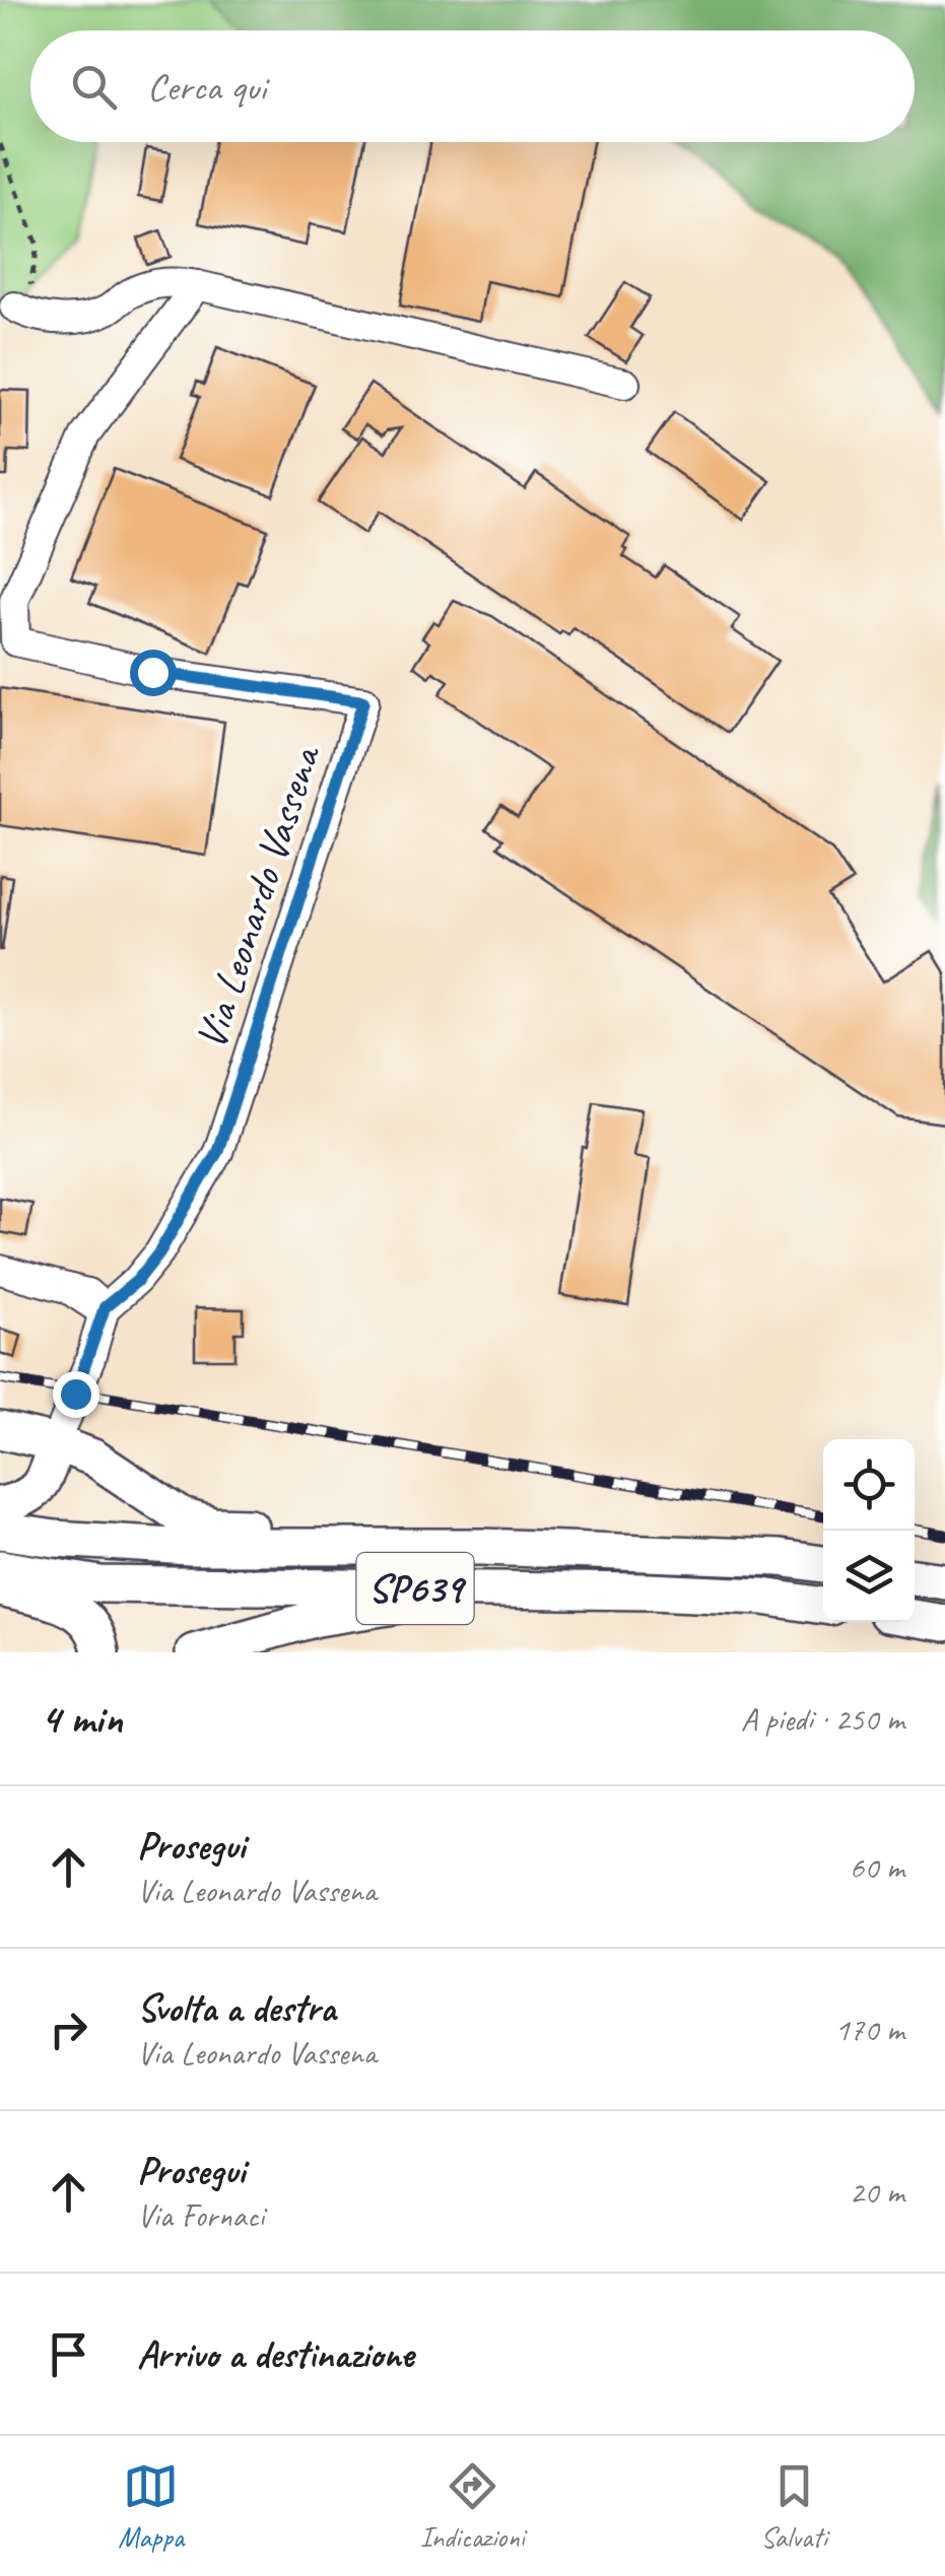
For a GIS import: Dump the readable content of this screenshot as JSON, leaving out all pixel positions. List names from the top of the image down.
{
  "streets": {
    "main road": ["SP639"],
    "street": ["Via Leonardo Vassena"]
  },
  "page": {
    "search": "Cerca qui",
    "heading": ["4 min", "A piedi · 250 m"],
    "list": [
      ["Prosegui", "Via Leonardo Vassena", "60 m"],
      ["Svolta a destra", "Via Leonardo Vassena", "170 m"],
      ["Prosegui", "Via Fornaci", "20 m"],
      "Arrivo a destinazione"
    ],
    "nav": ["Mappa", "Indicazioni", "Salvati"]
  }
}
